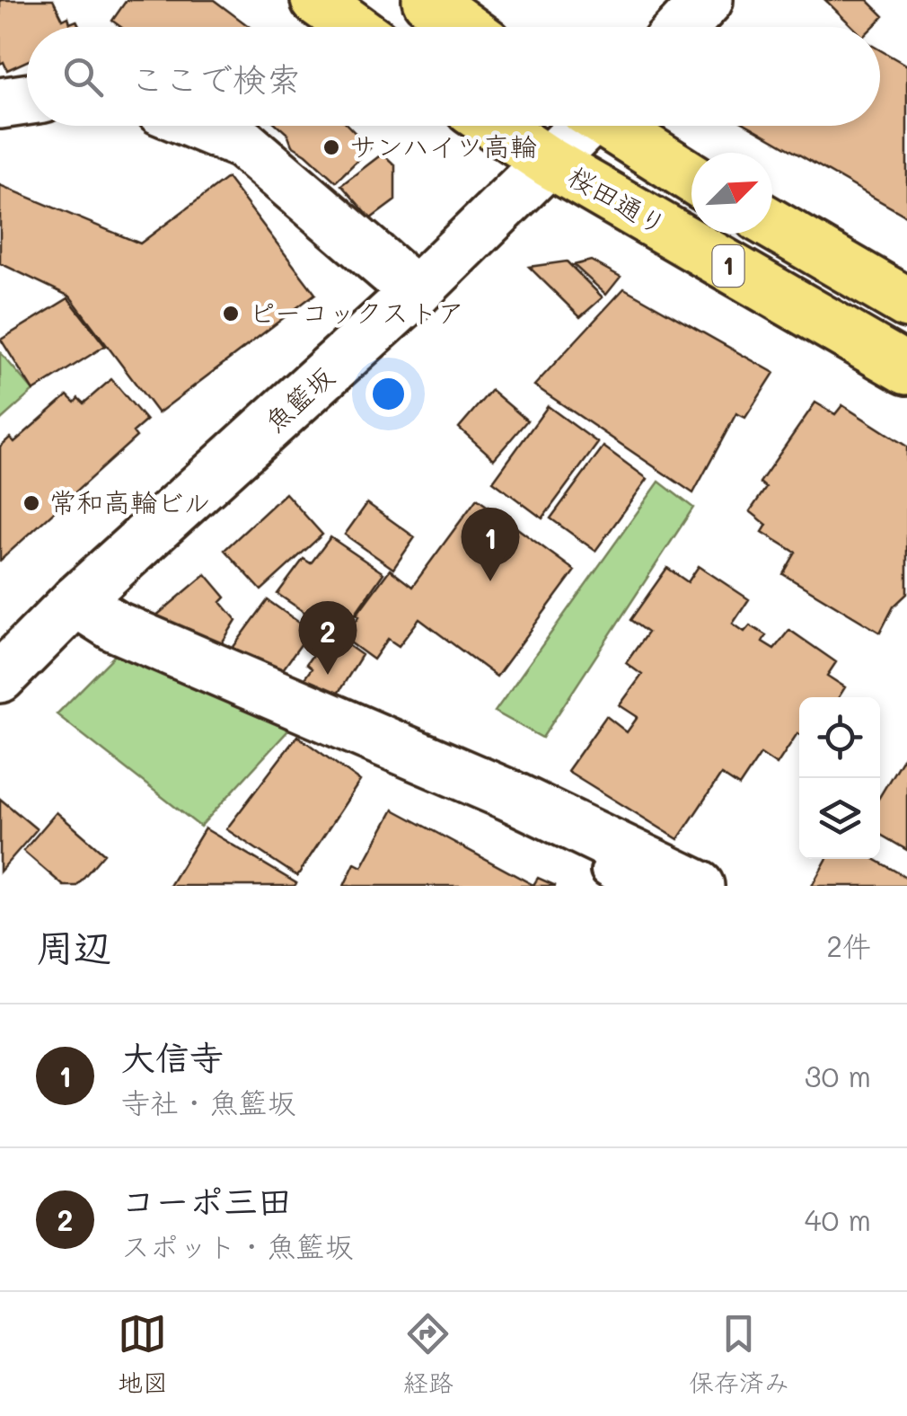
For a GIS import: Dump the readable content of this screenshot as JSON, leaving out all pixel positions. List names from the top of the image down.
{
  "streets": {
    "highway": ["桜田通り", "1"],
    "street": ["魚籃坂"]
  },
  "crossings": [
    ["桜田通り", "魚籃坂"]
  ],
  "places": ["サンハイツ高輪", "ピーコックストア", "常和高輪ビル"],
  "north": "top right",
  "page": {
    "search": "ここで検索",
    "pins": ["1", "2"],
    "heading": ["周辺", "2件"],
    "list": [
      {
        "mark": "1",
        "name": "大信寺",
        "note": "寺社 · 魚籃坂",
        "value": "30 m"
      },
      {
        "mark": "2",
        "name": "コーポ三田",
        "note": "スポット · 魚籃坂",
        "value": "40 m"
      }
    ],
    "nav": ["地図", "経路", "保存済み"]
  }
}
